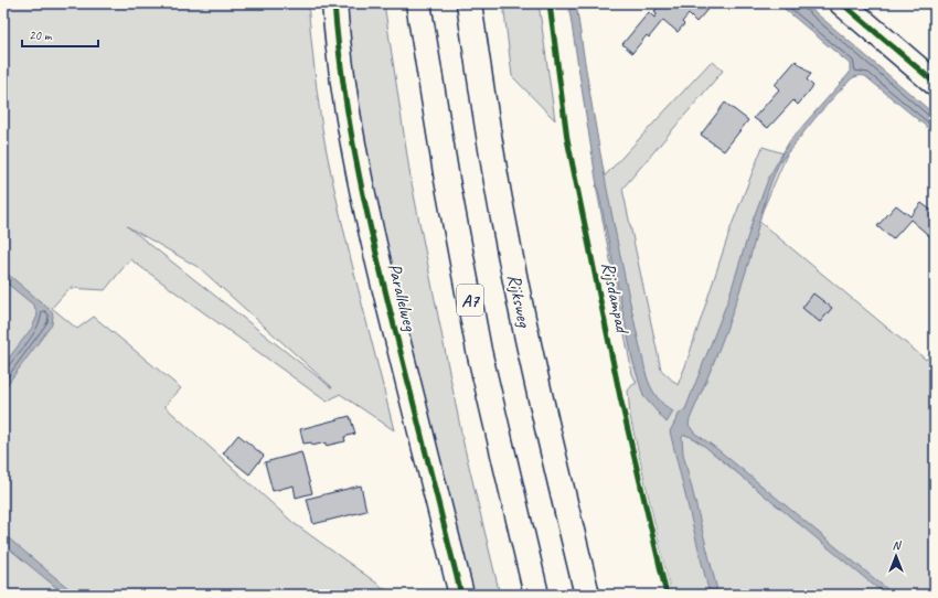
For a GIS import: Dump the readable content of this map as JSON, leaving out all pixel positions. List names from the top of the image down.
{
  "streets": {
    "main road": ["Parallelweg", "A7", "Rijksweg"],
    "cycle path": ["Rijsdampad"]
  },
  "scale_bar": "20 m",
  "north": "top"
}
